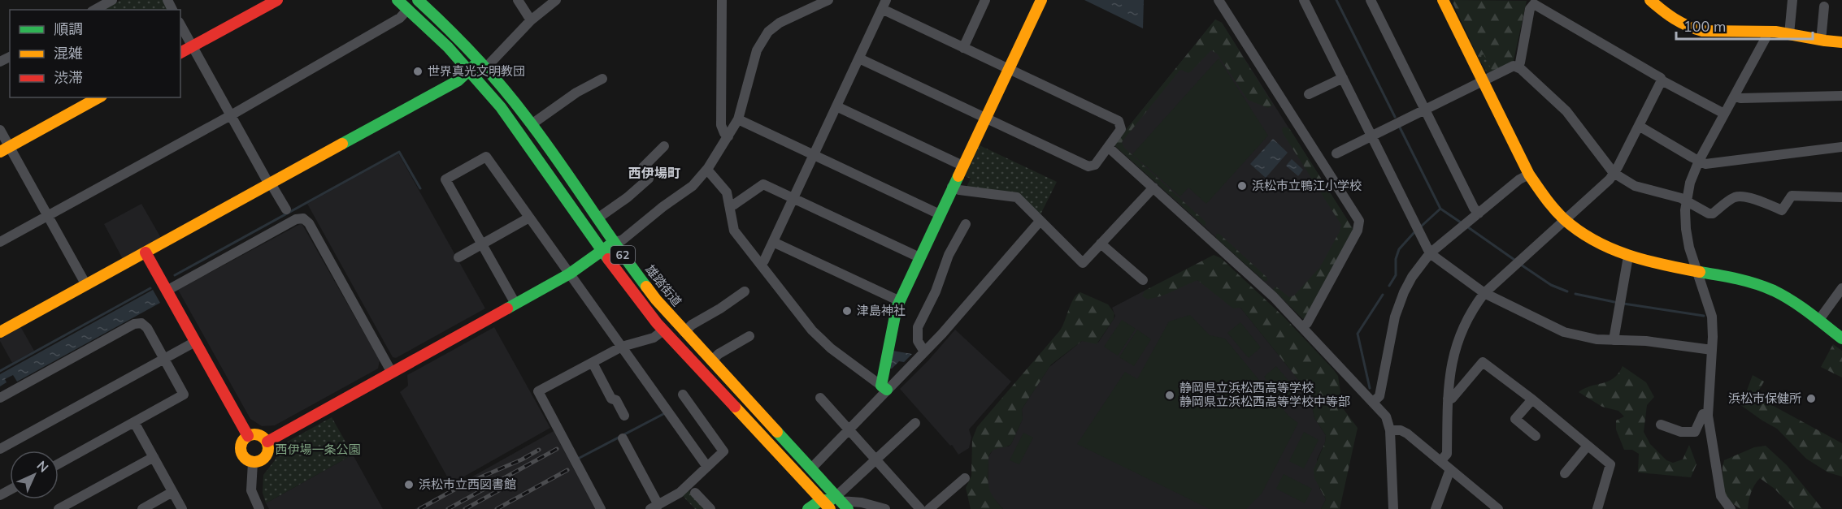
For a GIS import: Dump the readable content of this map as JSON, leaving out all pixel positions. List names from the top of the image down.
{
  "streets": {
    "street": ["62", "雄踏街道"]
  },
  "districts": ["西伊場町"],
  "parks": ["西伊場一条公園"],
  "places": [
    "世界真光文明教団",
    "浜松市立鴨江小学校",
    "津島神社",
    "静岡県立浜松西高等学校 静岡県立浜松西高等学校中等部",
    "浜松市保健所",
    "浜松市立西図書館"
  ],
  "legend": ["順調", "混雑", "渋滞"],
  "scale_bar": "100 m",
  "north": "top right"
}
